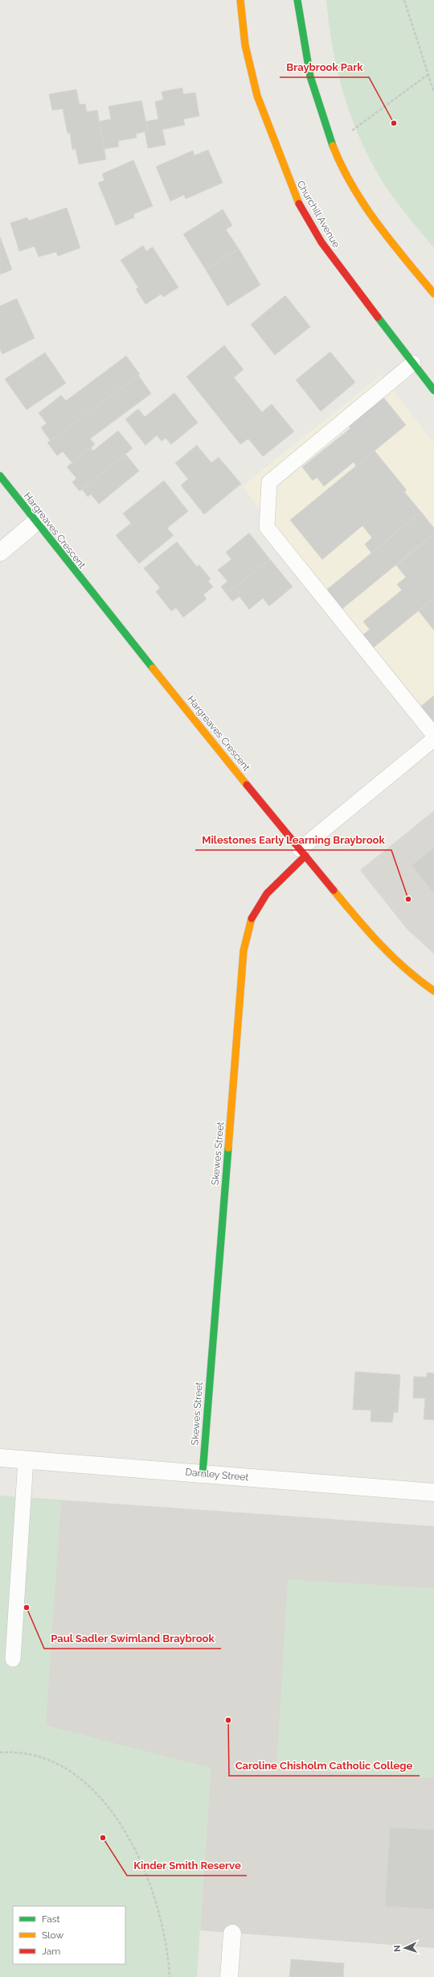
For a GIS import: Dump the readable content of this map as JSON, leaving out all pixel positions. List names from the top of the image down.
{
  "streets": {
    "street": [
      "Churchill Avenue",
      "Hargreaves Crescent",
      "Skewes Street",
      "Darnley Street"
    ]
  },
  "crossings": [
    ["Hargreaves Crescent", "Skewes Street"],
    ["Skewes Street", "Darnley Street"]
  ],
  "places": [
    "Braybrook Park",
    "Milestones Early Learning Braybrook",
    "Paul Sadler Swimland Braybrook",
    "Caroline Chisholm Catholic College",
    "Kinder Smith Reserve"
  ],
  "legend": ["Fast", "Slow", "Jam"],
  "north": "left"
}
